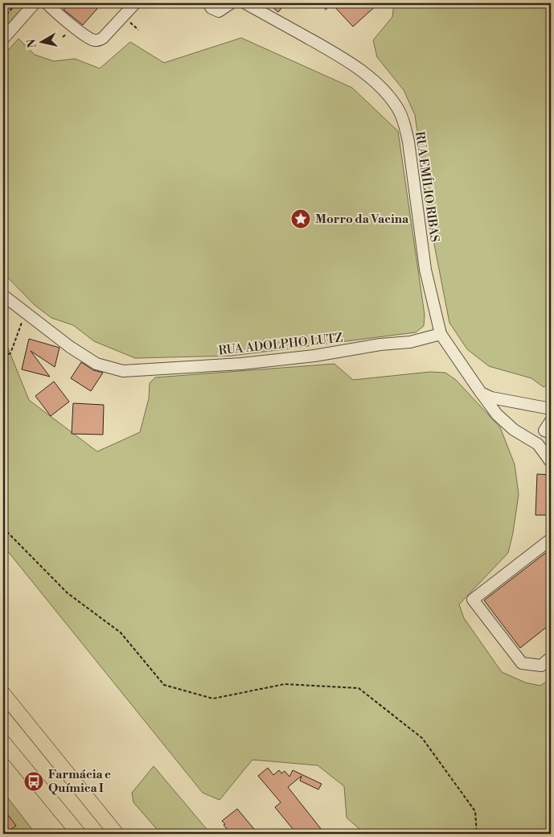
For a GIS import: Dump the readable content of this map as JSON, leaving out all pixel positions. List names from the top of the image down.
{
  "streets": {
    "lane": ["RUA EMÍLIO RIBAS", "RUA ADOLPHO LUTZ"]
  },
  "crossings": [
    ["RUA EMÍLIO RIBAS", "RUA ADOLPHO LUTZ"]
  ],
  "places": {
    "place": ["Morro da Vacina"],
    "bus stop": ["Farmácia e Química I"]
  },
  "north": "left"
}
